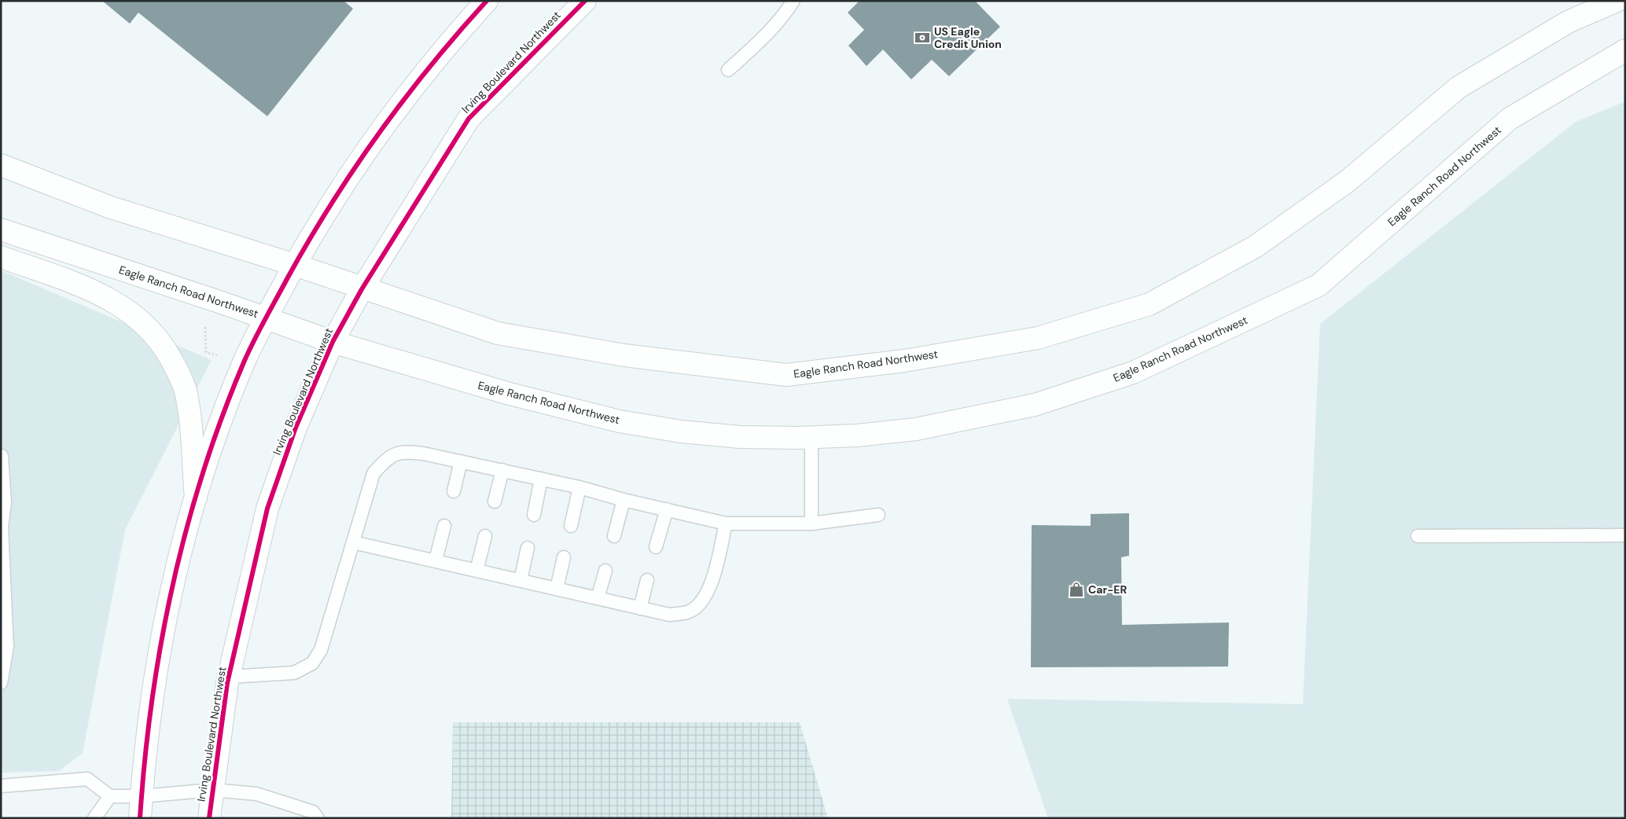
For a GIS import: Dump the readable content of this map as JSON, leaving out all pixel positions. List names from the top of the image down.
{
  "streets": {
    "main road": ["Irving Boulevard Northwest", "Eagle Ranch Road Northwest"]
  },
  "crossings": [
    ["Irving Boulevard Northwest", "Eagle Ranch Road Northwest"]
  ],
  "places": {
    "bank": ["US Eagle Credit Union"],
    "shop": ["Car-ER"]
  }
}
